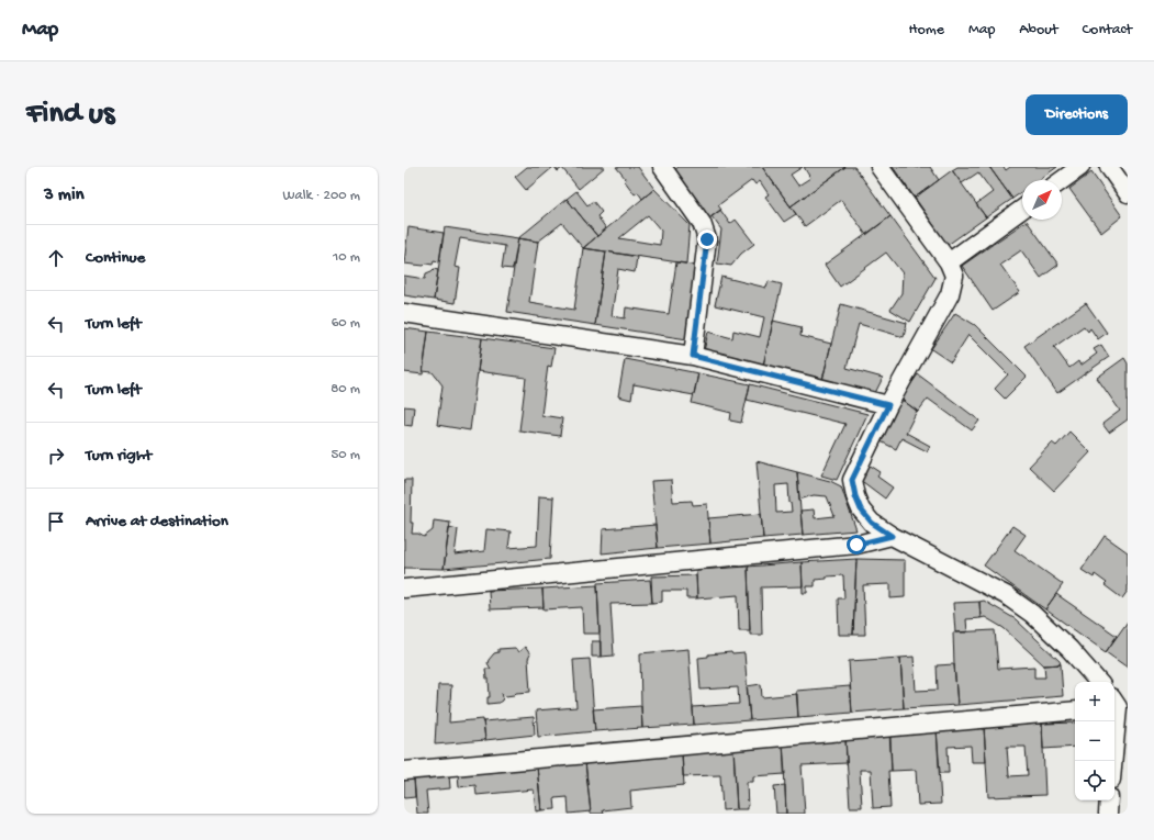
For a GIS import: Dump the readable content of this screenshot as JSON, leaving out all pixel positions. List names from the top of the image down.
{
  "north": "top right",
  "page": {
    "header": "Map",
    "nav": [
      "Home",
      "Map",
      "About",
      "Contact"
    ],
    "buttons": "Directions",
    "title": "Find us",
    "heading": ["3 min", "Walk · 200 m"],
    "list": [
      ["Continue", "10 m"],
      ["Turn left", "60 m"],
      ["Turn left", "80 m"],
      ["Turn right", "50 m"],
      "Arrive at destination"
    ],
    "map_buttons": ["+", "−"]
  }
}
